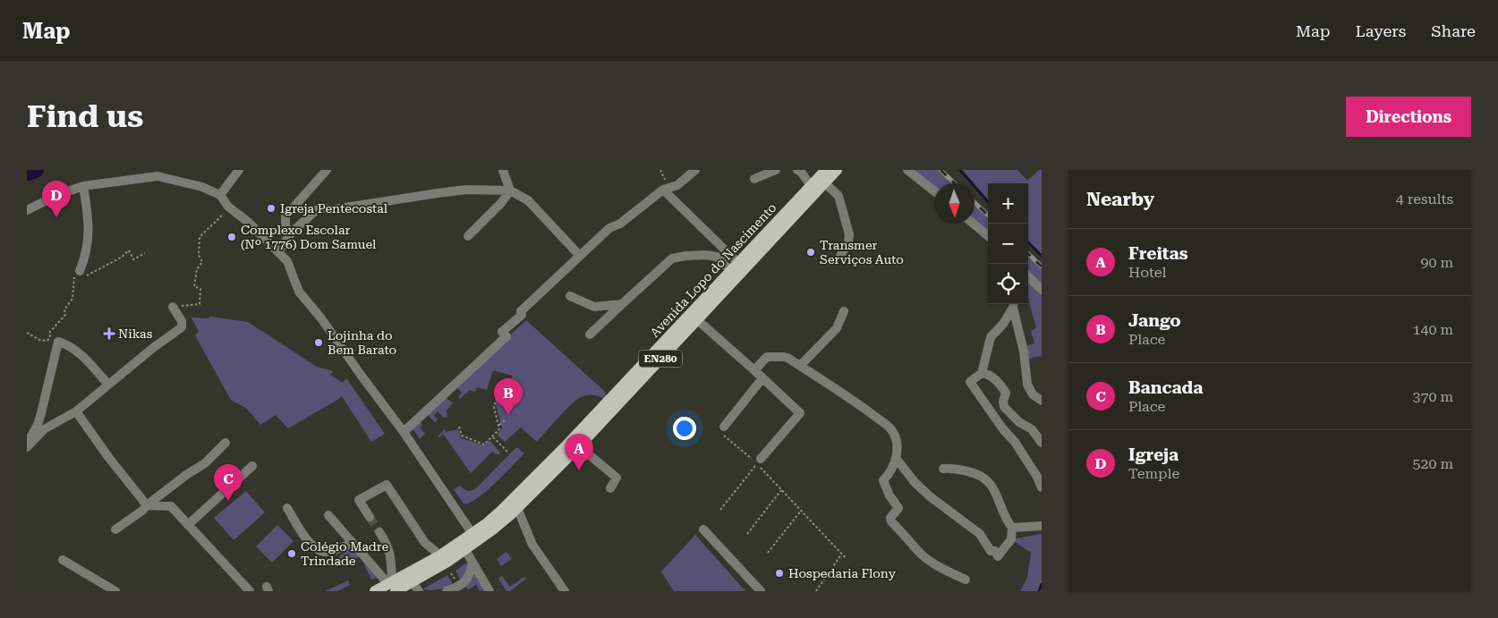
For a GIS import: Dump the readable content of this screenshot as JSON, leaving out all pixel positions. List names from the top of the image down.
{
  "streets": {
    "main road": ["Avenida Lopo do Nascimento", "EN280"]
  },
  "places": {
    "other": [
      "Igreja Pentecostal",
      "Complexo Escolar (Nº 1776) Dom Samuel",
      "Transmer Serviços Auto",
      "Lojinha do Bem Barato",
      "Colégio Madre Trindade",
      "Hospedaria Flony"
    ],
    "health": ["Nikas"]
  },
  "north": "bottom",
  "page": {
    "header": "Map",
    "nav": ["Map", "Layers", "Share"],
    "buttons": "Directions",
    "title": "Find us",
    "heading": ["Nearby", "4 results"],
    "pins": [
      "D",
      "B",
      "A",
      "C"
    ],
    "map_buttons": ["+", "−"],
    "list": [
      {
        "mark": "A",
        "name": "Freitas",
        "note": "Hotel",
        "value": "90 m"
      },
      {
        "mark": "B",
        "name": "Jango",
        "note": "Place",
        "value": "140 m"
      },
      {
        "mark": "C",
        "name": "Bancada",
        "note": "Place",
        "value": "370 m"
      },
      {
        "mark": "D",
        "name": "Igreja",
        "note": "Temple",
        "value": "520 m"
      }
    ]
  }
}
